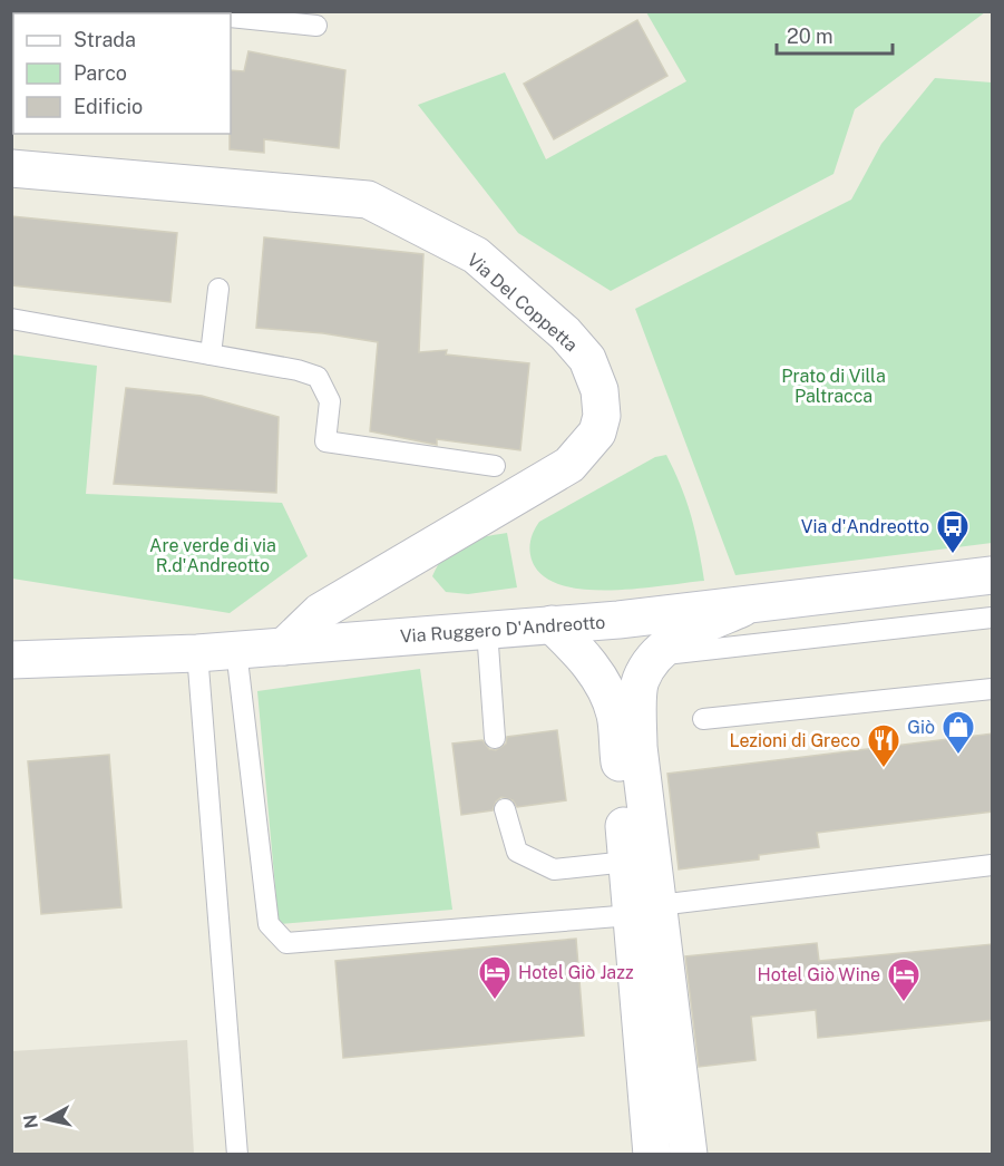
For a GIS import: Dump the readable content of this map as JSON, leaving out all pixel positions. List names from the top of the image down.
{
  "streets": {
    "street": ["Via Del Coppetta", "Via Ruggero D'Andreotto"]
  },
  "crossings": [
    ["Via Del Coppetta", "Via Ruggero D'Andreotto"]
  ],
  "parks": ["Prato di Villa Paltracca", "Are verde di via R.d'Andreotto"],
  "places": {
    "bus stop": ["Via d'Andreotto"],
    "shop": ["Giò"],
    "restaurant": ["Lezioni di Greco"],
    "hotel": ["Hotel Giò Jazz", "Hotel Giò Wine"]
  },
  "legend": ["Strada", "Parco", "Edificio"],
  "scale_bar": "20 m",
  "north": "left"
}
